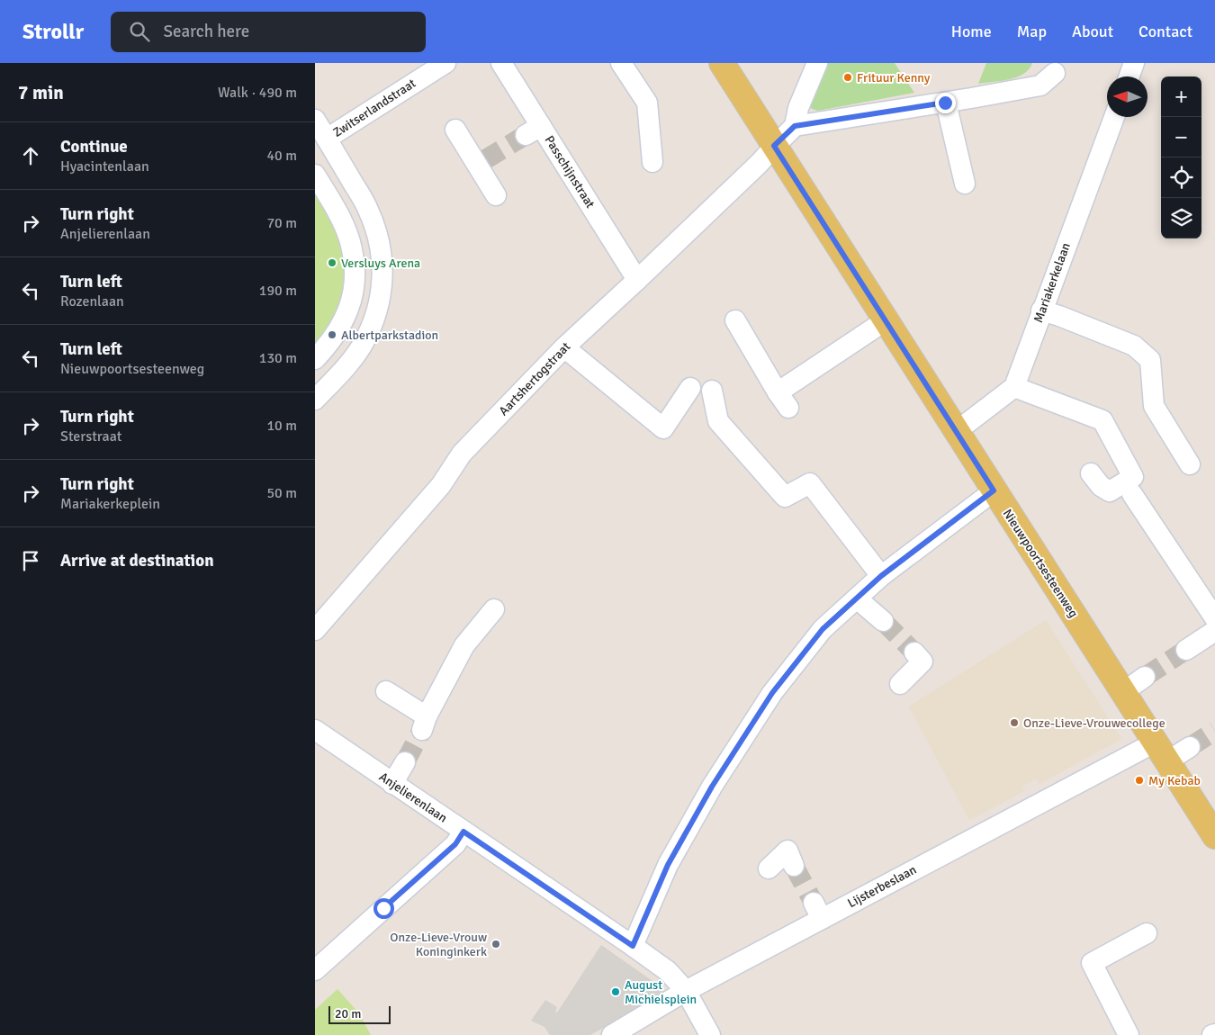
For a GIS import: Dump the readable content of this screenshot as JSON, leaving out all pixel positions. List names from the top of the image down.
{
  "streets": {
    "main road": ["Nieuwpoortsesteenweg"],
    "street": [
      "Zwitserlandstraat",
      "Passchijnstraat",
      "Mariakerkelaan",
      "Aartshertogstraat",
      "Anjelierenlaan",
      "Lijsterbeslaan"
    ]
  },
  "crossings": [
    ["Passchijnstraat", "Aartshertogstraat"],
    ["Aartshertogstraat", "Nieuwpoortsesteenweg"],
    ["Nieuwpoortsesteenweg", "Lijsterbeslaan"],
    ["Anjelierenlaan", "Lijsterbeslaan"]
  ],
  "places": [
    "Frituur Kenny",
    "Versluys Arena",
    "Albertparkstadion",
    "Onze-Lieve-Vrouwecollege",
    "My Kebab",
    "Onze-Lieve-Vrouw Koninginkerk",
    "August Michielsplein"
  ],
  "scale_bar": "20 m",
  "north": "left",
  "page": {
    "header": "Strollr",
    "search": "Search here",
    "nav": [
      "Home",
      "Map",
      "About",
      "Contact"
    ],
    "heading": ["7 min", "Walk · 490 m"],
    "map_buttons": ["+", "−"],
    "list": [
      ["Continue", "Hyacintenlaan", "40 m"],
      ["Turn right", "Anjelierenlaan", "70 m"],
      ["Turn left", "Rozenlaan", "190 m"],
      ["Turn left", "Nieuwpoortsesteenweg", "130 m"],
      ["Turn right", "Sterstraat", "10 m"],
      ["Turn right", "Mariakerkeplein", "50 m"],
      "Arrive at destination"
    ],
    "scale": "20 m"
  }
}
